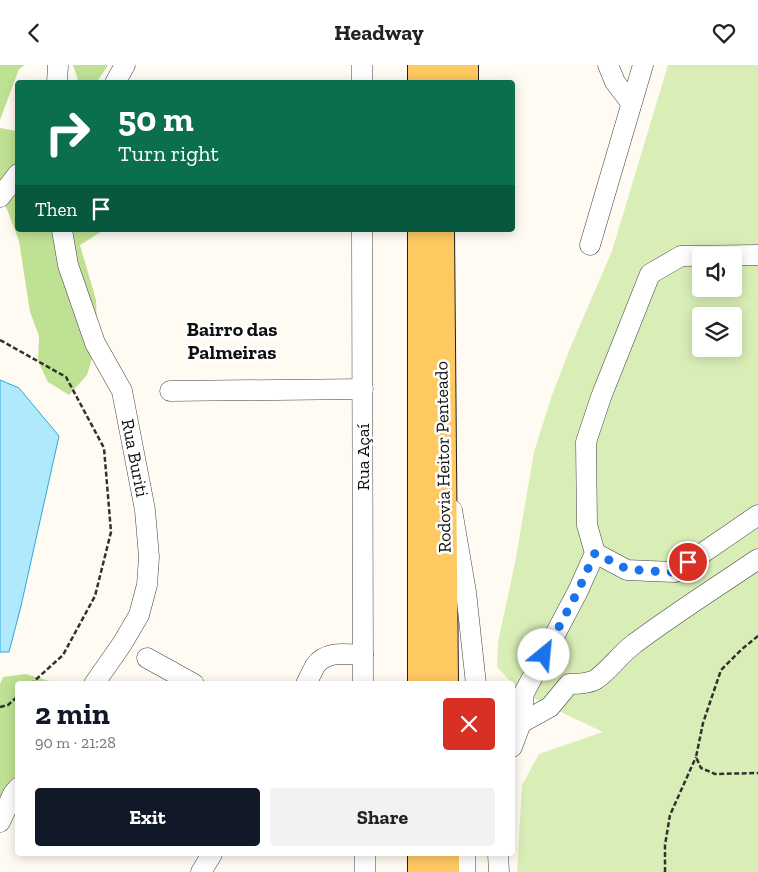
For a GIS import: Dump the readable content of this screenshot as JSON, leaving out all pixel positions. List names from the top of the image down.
{
  "streets": {
    "main road": ["Rodovia Heitor Penteado"],
    "street": ["Rua Açaí", "Rua Buriti"]
  },
  "districts": ["Bairro das Palmeiras"],
  "page": {
    "header": "Headway",
    "turn": ["50 m", "Turn right"],
    "then": "Then",
    "heading": ["2 min", "90 m · 21:28"],
    "buttons": ["Exit", "Share"]
  }
}
